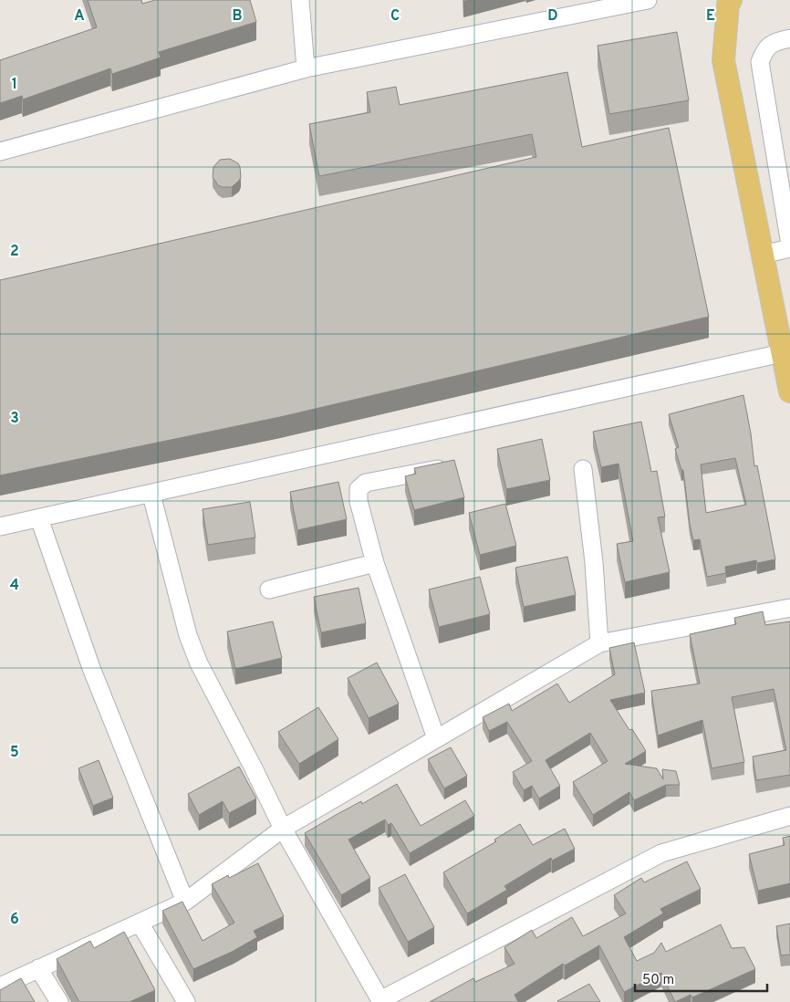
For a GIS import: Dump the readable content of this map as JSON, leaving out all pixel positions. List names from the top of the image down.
{
  "scale_bar": "50 m",
  "grid": {
    "columns": [
      "A",
      "B",
      "C",
      "D",
      "E"
    ],
    "rows": [
      "1",
      "2",
      "3",
      "4",
      "5",
      "6"
    ]
  }
}
